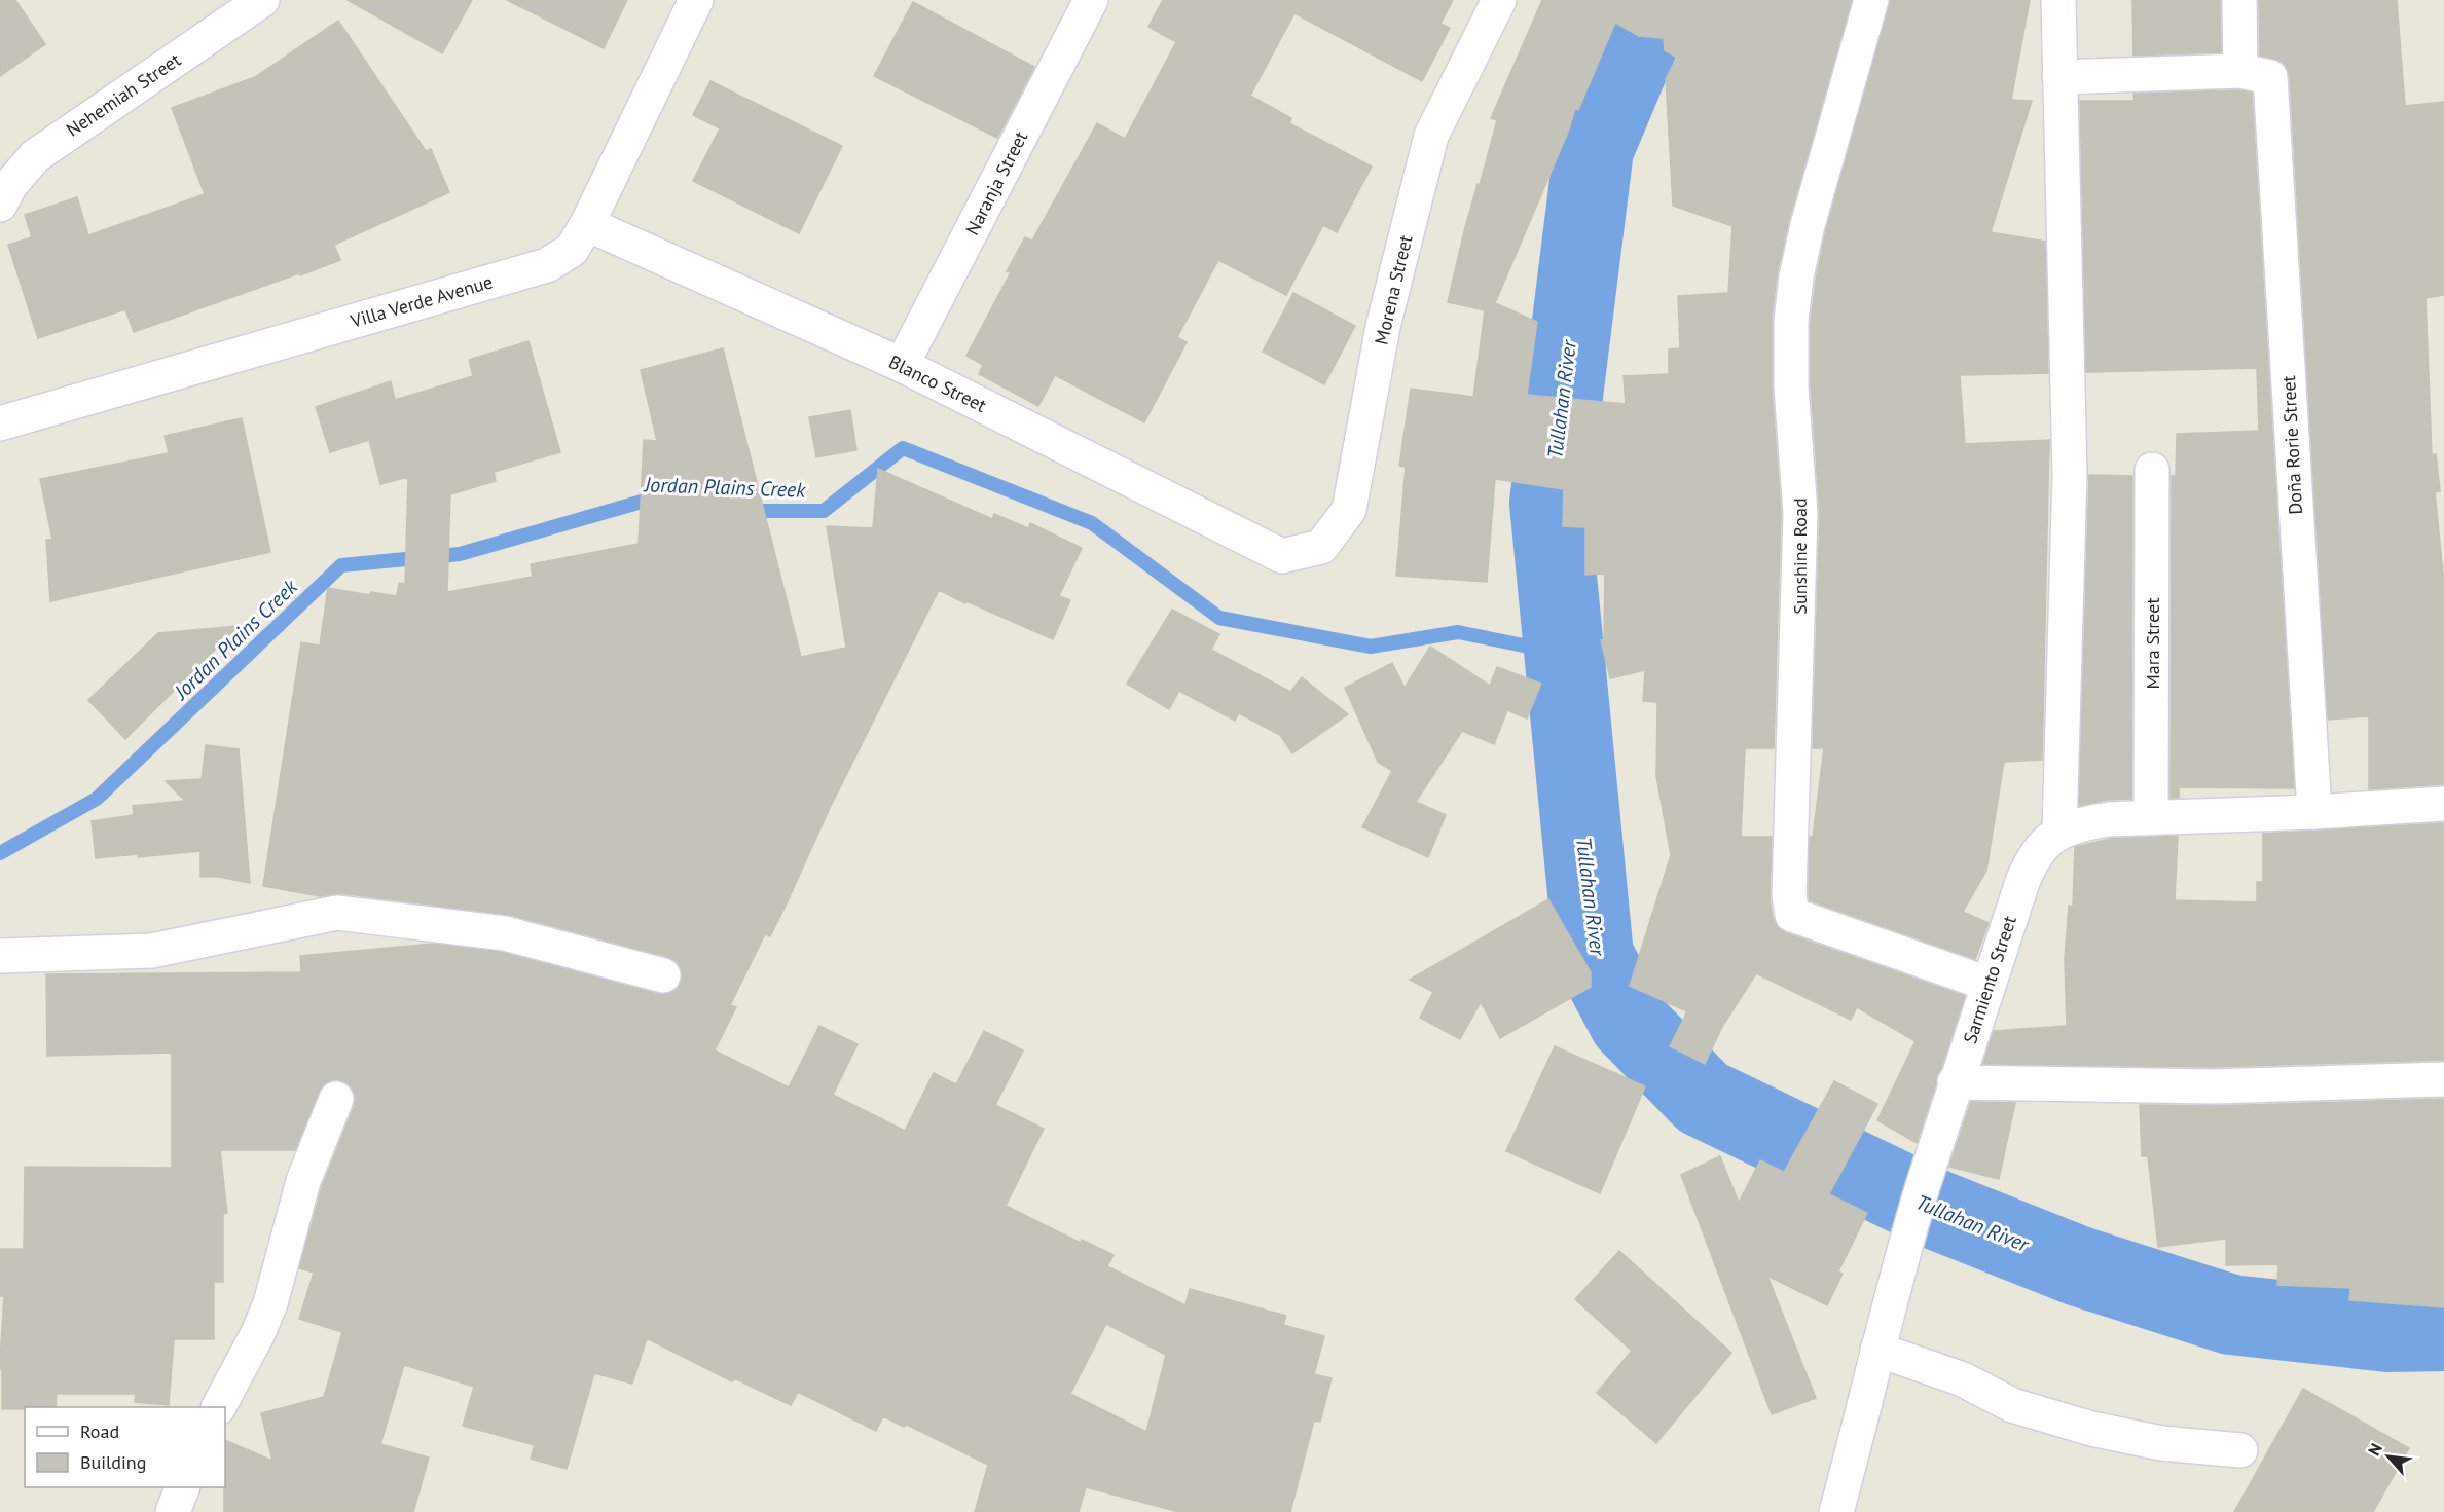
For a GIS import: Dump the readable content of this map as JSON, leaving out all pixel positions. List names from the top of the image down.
{
  "streets": {
    "street": [
      "Nehemiah Street",
      "Naranja Street",
      "Morena Street",
      "Villa Verde Avenue",
      "Blanco Street",
      "Doña Rorie Street",
      "Sunshine Road",
      "Mara Street",
      "Sarmiento Street"
    ]
  },
  "crossings": [
    ["Naranja Street", "Blanco Street"],
    ["Morena Street", "Blanco Street"],
    ["Villa Verde Avenue", "Blanco Street"],
    ["Doña Rorie Street", "Sarmiento Street"],
    ["Sunshine Road", "Sarmiento Street"],
    ["Mara Street", "Sarmiento Street"]
  ],
  "water": ["Tullahan River", "Jordan Plains Creek"],
  "legend": ["Road", "Building"],
  "north": "top left"
}
